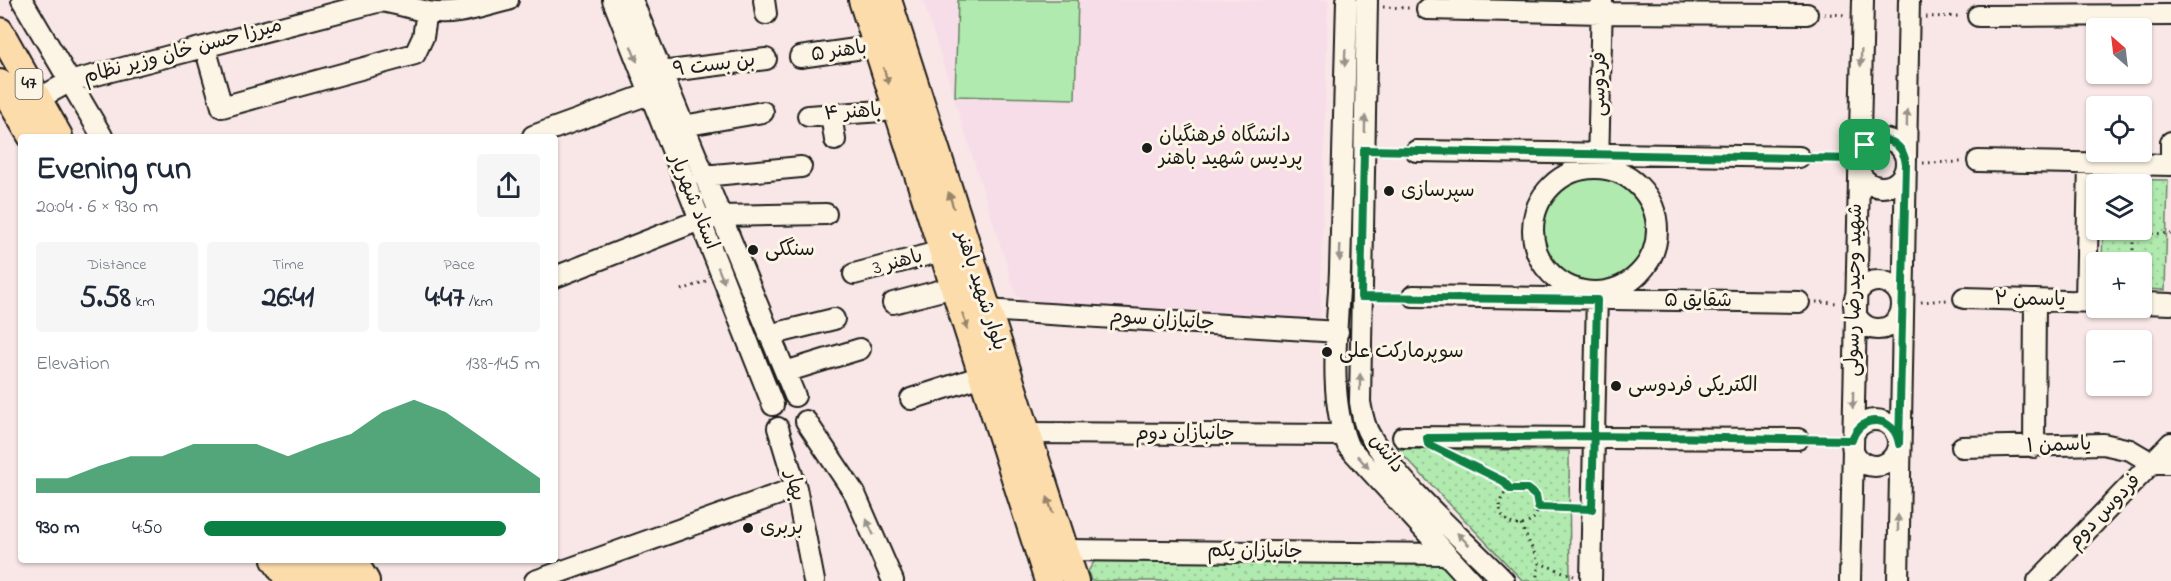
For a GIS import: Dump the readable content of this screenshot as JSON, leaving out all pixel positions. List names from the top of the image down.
{
  "streets": {
    "main road": ["47", "بلوار شهید باهنر"],
    "street": [
      "میرزا حسن خان وزیر نظام",
      "باهنر ۵",
      "بن بست ۹",
      "فردوسی",
      "باهنر ۴",
      "استاد شهریار",
      "باهنر 3",
      "شهید وحیدرضا رسولی",
      "یاسمن ۲",
      "شقایق ۵",
      "جانبازان سوم",
      "جانبازان دوم",
      "یاسمن ۱",
      "دانش",
      "بهار",
      "فردوس دوم",
      "جانبازان یکم"
    ]
  },
  "crossings": [
    ["میرزا حسن خان وزیر نظام", "47"],
    ["باهنر ۵", "بلوار شهید باهنر"],
    ["بن بست ۹", "استاد شهریار"],
    ["فردوسی", "شقایق ۵"],
    ["باهنر ۴", "بلوار شهید باهنر"],
    ["استاد شهریار", "بهار"],
    ["باهنر 3", "بلوار شهید باهنر"],
    ["بلوار شهید باهنر", "جانبازان سوم"],
    ["بلوار شهید باهنر", "جانبازان دوم"],
    ["بلوار شهید باهنر", "جانبازان یکم"],
    ["جانبازان سوم", "دانش"],
    ["جانبازان دوم", "دانش"],
    ["یاسمن ۱", "فردوس دوم"],
    ["دانش", "جانبازان یکم"]
  ],
  "places": [
    "دانشگاه فرهنگیان پردیس شهید باهنر",
    "سپرسازی",
    "سنگکی",
    "سوپرمارکت علی",
    "الکتریکی فردوسی",
    "بربری"
  ],
  "north": "top left",
  "page": {
    "map_buttons": ["+", "−"],
    "heading": ["Evening run", "20:04 · 6 × 930 m"],
    "stats": [
      ["Distance", "5.58 km"],
      ["Time", "26:41"],
      ["Pace", "4:47 /km"]
    ],
    "chart": ["Elevation", "138–145 m"],
    "list": [
      {
        "name": "930 m",
        "note": "4:50"
      }
    ]
  }
}
